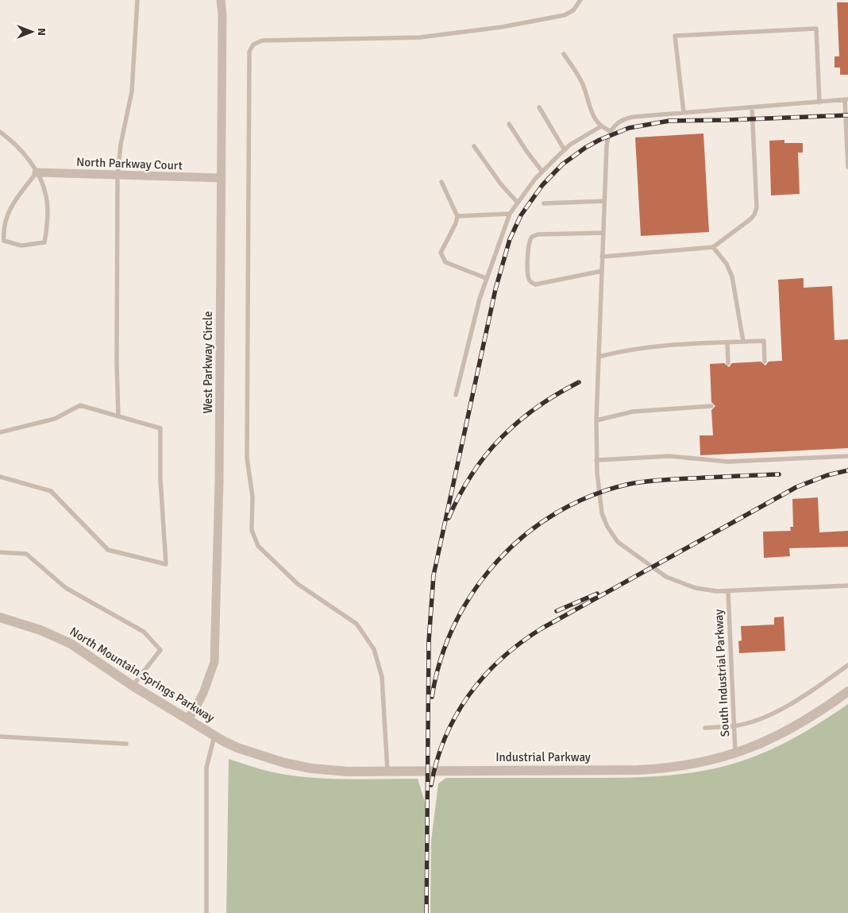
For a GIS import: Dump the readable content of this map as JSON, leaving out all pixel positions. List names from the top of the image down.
{
  "streets": {
    "street": [
      "North Parkway Court",
      "West Parkway Circle",
      "North Mountain Springs Parkway",
      "Industrial Parkway"
    ],
    "lane": ["South Industrial Parkway"]
  },
  "crossings": [
    ["North Parkway Court", "West Parkway Circle"],
    ["West Parkway Circle", "North Mountain Springs Parkway"],
    ["South Industrial Parkway", "Industrial Parkway"],
    ["North Mountain Springs Parkway", "Industrial Parkway"]
  ],
  "north": "right"
}
